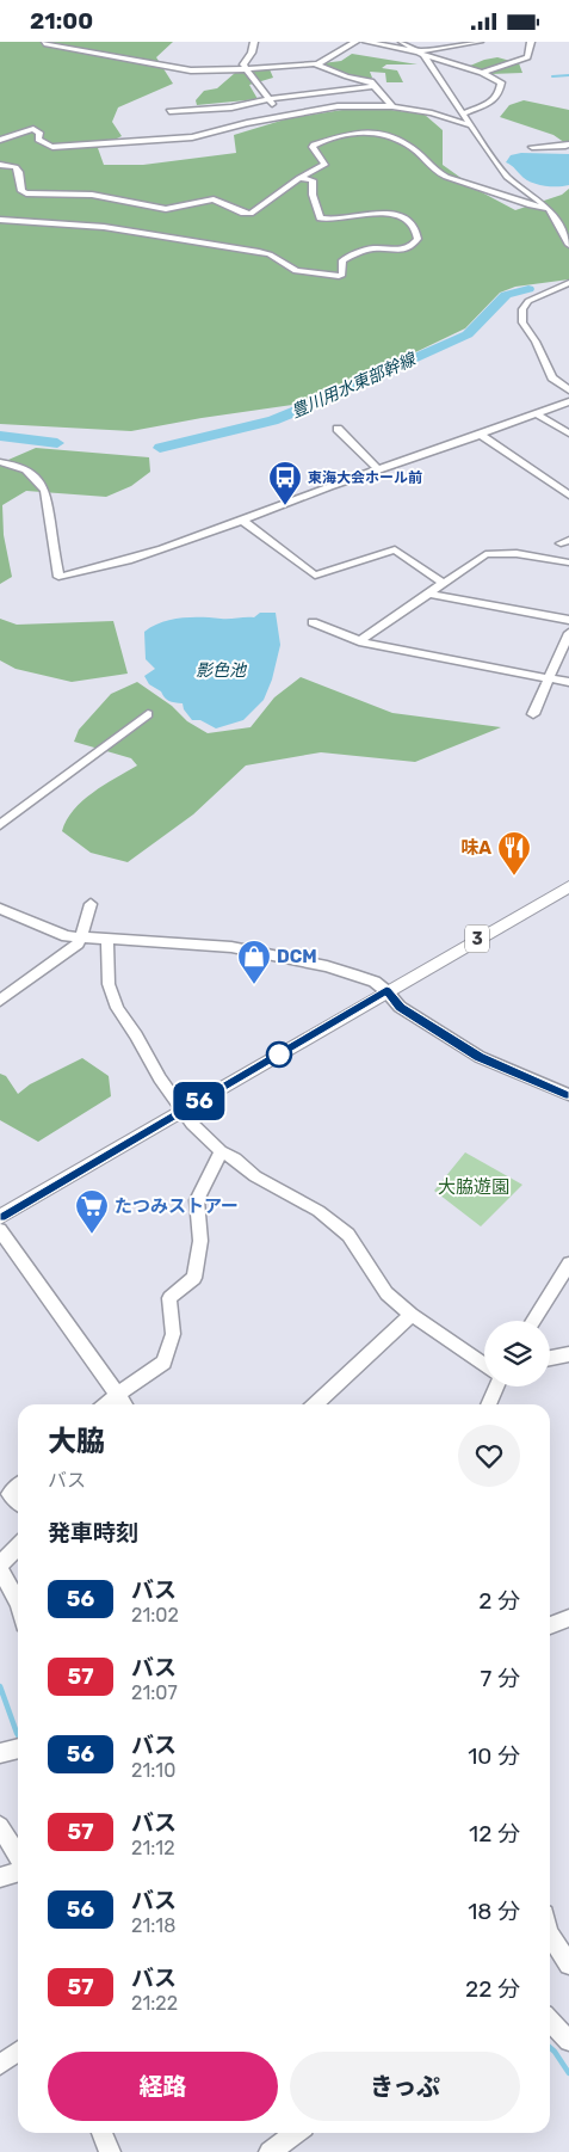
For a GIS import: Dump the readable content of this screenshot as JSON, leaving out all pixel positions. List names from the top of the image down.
{
  "streets": {
    "main road": ["3"]
  },
  "water": ["豊川用水東部幹線", "影色池"],
  "parks": ["大脇遊園"],
  "places": {
    "bus stop": ["東海大会ホール前"],
    "restaurant": ["味A"],
    "shop": ["DCM"],
    "supermarket": ["たつみストアー"]
  },
  "lines": ["bus line 56"],
  "page": {
    "status": "21:00",
    "on_map": "56",
    "heading": [
      ["大脇", "バス"],
      "発車時刻"
    ],
    "list": [
      {
        "mark": "56",
        "name": "バス",
        "note": "21:02",
        "value": "2 分"
      },
      {
        "mark": "57",
        "name": "バス",
        "note": "21:07",
        "value": "7 分"
      },
      {
        "mark": "56",
        "name": "バス",
        "note": "21:10",
        "value": "10 分"
      },
      {
        "mark": "57",
        "name": "バス",
        "note": "21:12",
        "value": "12 分"
      },
      {
        "mark": "56",
        "name": "バス",
        "note": "21:18",
        "value": "18 分"
      },
      {
        "mark": "57",
        "name": "バス",
        "note": "21:22",
        "value": "22 分"
      }
    ],
    "buttons": ["経路", "きっぷ"]
  }
}
